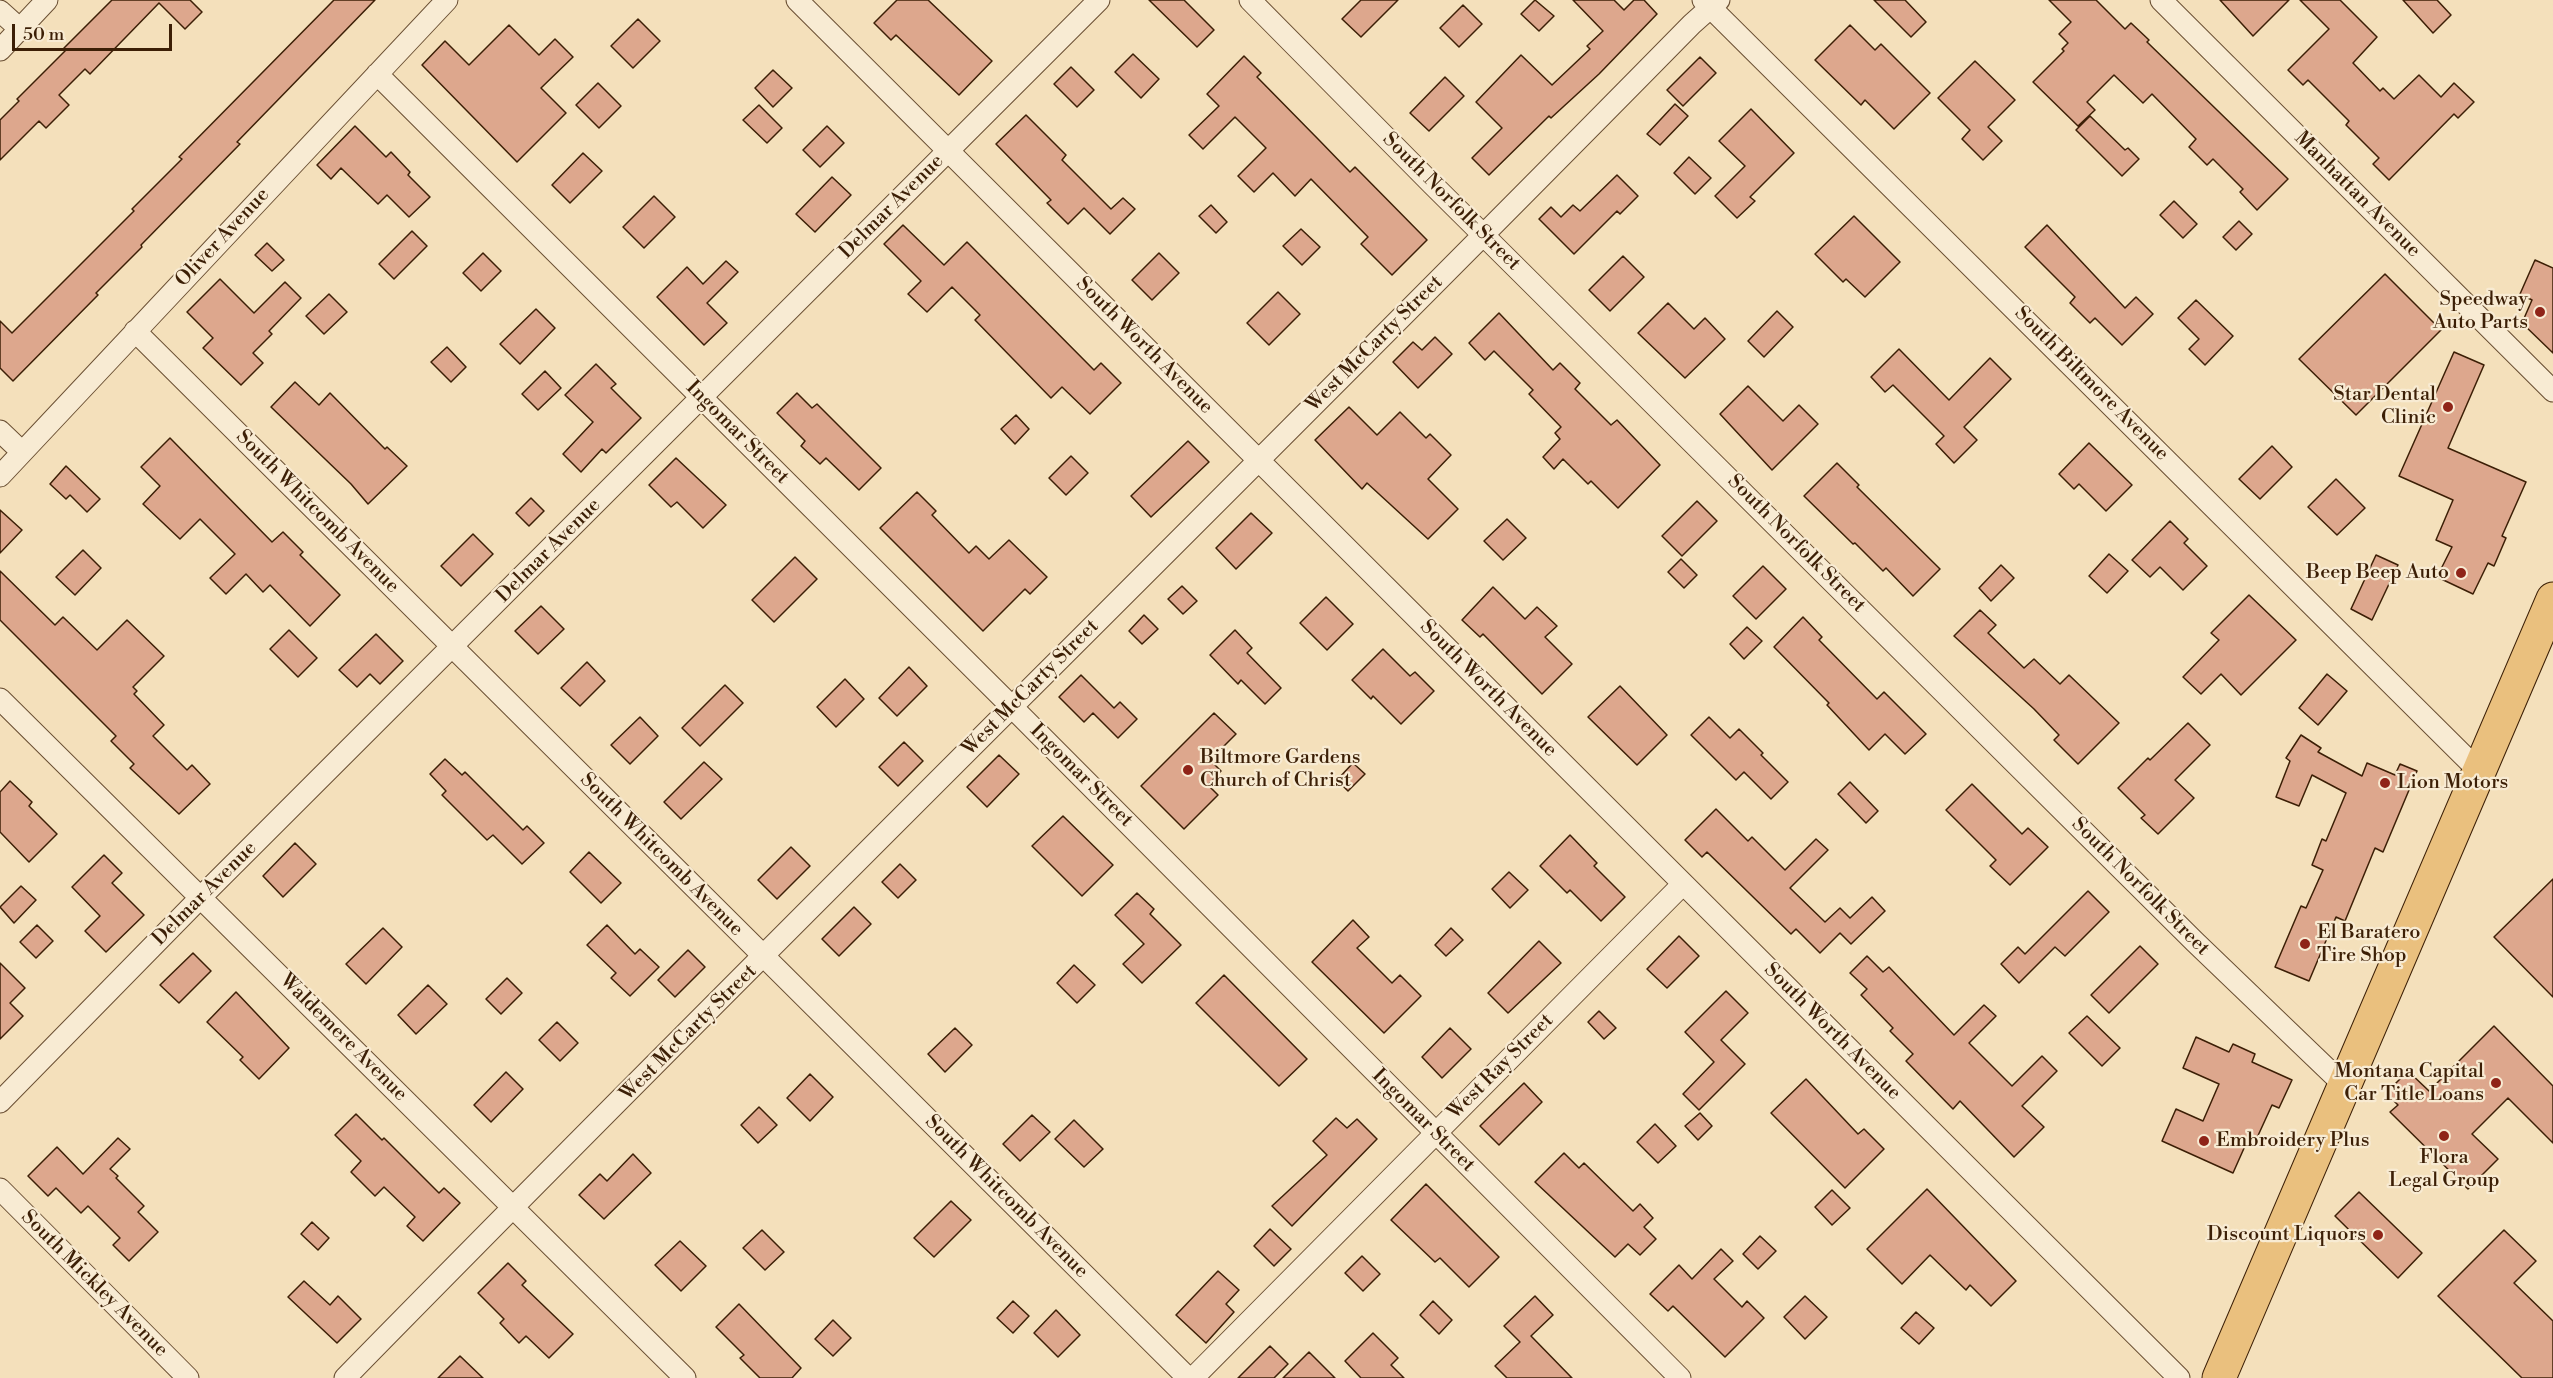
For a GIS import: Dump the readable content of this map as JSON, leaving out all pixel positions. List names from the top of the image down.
{
  "streets": {
    "street": [
      "Manhattan Avenue",
      "South Norfolk Street",
      "Delmar Avenue",
      "Oliver Avenue",
      "West McCarty Street",
      "South Worth Avenue",
      "South Biltmore Avenue",
      "Ingomar Street",
      "South Whitcomb Avenue",
      "Waldemere Avenue",
      "West Ray Street",
      "South Mickley Avenue"
    ]
  },
  "crossings": [
    ["South Norfolk Street", "West McCarty Street"],
    ["Delmar Avenue", "South Worth Avenue"],
    ["Delmar Avenue", "Ingomar Street"],
    ["Delmar Avenue", "South Whitcomb Avenue"],
    ["Delmar Avenue", "Waldemere Avenue"],
    ["Oliver Avenue", "Ingomar Street"],
    ["Oliver Avenue", "South Whitcomb Avenue"],
    ["West McCarty Street", "South Worth Avenue"],
    ["West McCarty Street", "South Biltmore Avenue"],
    ["West McCarty Street", "Ingomar Street"],
    ["West McCarty Street", "South Whitcomb Avenue"],
    ["West McCarty Street", "Waldemere Avenue"],
    ["South Worth Avenue", "West Ray Street"],
    ["Ingomar Street", "West Ray Street"]
  ],
  "places": [
    "Speedway Auto Parts",
    "Star Dental Clinic",
    "Beep Beep Auto",
    "Biltmore Gardens Church of Christ",
    "Lion Motors",
    "El Baratero Tire Shop",
    "Montana Capital Car Title Loans",
    "Flora Legal Group",
    "Embroidery Plus",
    "Discount Liquors"
  ],
  "scale_bar": "50 m"
}
